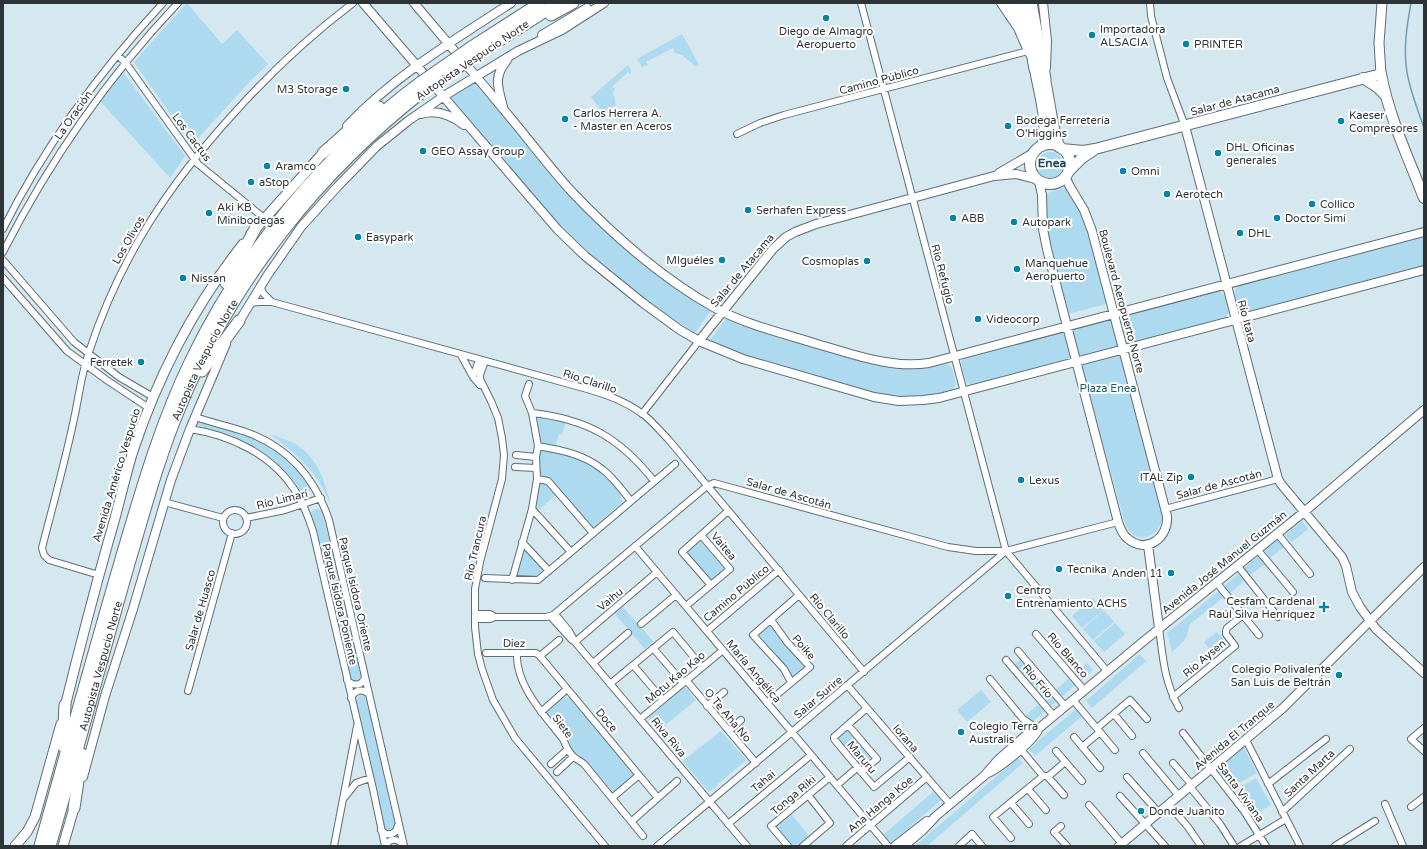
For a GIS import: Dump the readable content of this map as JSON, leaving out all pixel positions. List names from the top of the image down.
{
  "streets": {
    "highway": ["Autopista Vespucio Norte"],
    "main road": ["Salar de Atacama", "Avenida Américo Vespucio"],
    "street": [
      "Camino Público",
      "La Oración",
      "Los Cactus",
      "Los Olivos",
      "Río Refugio",
      "Boulevard Aeropuerto Norte",
      "Río Itata",
      "Río Clarillo",
      "Salar de Ascotán",
      "Río Limarí",
      "Vaitea",
      "Río Trancura",
      "Avenida José Manuel Guzmán",
      "Parque Isidora Oriente",
      "Vaihu",
      "Parque Isidora Poniente",
      "Salar de Huasco",
      "Diez",
      "Poike",
      "Río Blanco",
      "Río Aysen",
      "María Angélica",
      "Motu Kao Kao",
      "Río Frío",
      "Salar Surire",
      "O Te Aha No",
      "Doce",
      "Siete",
      "Avenida El Tranque",
      "Riva Riva",
      "Iorana",
      "Maruru",
      "Santa Marta",
      "Tahai",
      "Santa Viviana",
      "Tonga Riki",
      "Ana Hanga Koe"
    ]
  },
  "crossings": [
    ["Camino Público", "Río Refugio"],
    ["Camino Público", "Río Clarillo"],
    ["Camino Público", "María Angélica"],
    ["Salar de Atacama", "Río Refugio"],
    ["Salar de Atacama", "Boulevard Aeropuerto Norte"],
    ["Salar de Atacama", "Río Itata"],
    ["Salar de Atacama", "Río Clarillo"],
    ["La Oración", "Los Cactus"],
    ["Los Cactus", "Los Olivos"],
    ["Los Cactus", "Avenida Américo Vespucio"],
    ["Los Olivos", "Avenida Américo Vespucio"],
    ["Río Refugio", "Salar de Ascotán"],
    ["Río Refugio", "Salar Surire"],
    ["Boulevard Aeropuerto Norte", "Salar de Ascotán"],
    ["Río Itata", "Salar de Ascotán"],
    ["Río Itata", "Avenida José Manuel Guzmán"],
    ["Río Itata", "Avenida El Tranque"],
    ["Río Clarillo", "Salar de Ascotán"],
    ["Río Clarillo", "Vaitea"],
    ["Río Clarillo", "Río Trancura"],
    ["Río Clarillo", "Salar Surire"],
    ["Salar de Ascotán", "Salar Surire"],
    ["Río Limarí", "Parque Isidora Oriente"],
    ["Río Limarí", "Parque Isidora Poniente"],
    ["Río Limarí", "Salar de Huasco"],
    ["Vaitea", "María Angélica"],
    ["Avenida José Manuel Guzmán", "Río Blanco"],
    ["Avenida José Manuel Guzmán", "Río Frío"],
    ["Avenida José Manuel Guzmán", "Iorana"],
    ["Vaihu", "María Angélica"],
    ["Vaihu", "Riva Riva"],
    ["Diez", "Doce"],
    ["Diez", "Siete"],
    ["Poike", "María Angélica"],
    ["María Angélica", "Motu Kao Kao"],
    ["María Angélica", "Salar Surire"],
    ["María Angélica", "Tahai"],
    ["María Angélica", "Tonga Riki"],
    ["María Angélica", "Ana Hanga Koe"],
    ["Motu Kao Kao", "O Te Aha No"],
    ["Motu Kao Kao", "Riva Riva"],
    ["Salar Surire", "O Te Aha No"],
    ["Salar Surire", "Riva Riva"],
    ["Salar Surire", "Iorana"],
    ["Avenida El Tranque", "Santa Marta"],
    ["Avenida El Tranque", "Santa Viviana"],
    ["Riva Riva", "Tahai"],
    ["Iorana", "Maruru"],
    ["Iorana", "Ana Hanga Koe"]
  ],
  "districts": ["Enea"],
  "parks": ["Plaza Enea"],
  "places": {
    "other": [
      "Diego de Almagro Aeropuerto",
      "Importadora ALSACIA",
      "PRINTER",
      "M3 Storage",
      "Carlos Herrera A. - Master en Aceros",
      "Kaeser Compresores",
      "Bodega Ferretería O'Higgins",
      "GEO Assay Group",
      "DHL Oficinas generales",
      "Aramco",
      "Omni",
      "aStop",
      "Aerotech",
      "Collico",
      "Serhafen Express",
      "Aki KB Minibodegas",
      "ABB",
      "Doctor Simi",
      "Autopark",
      "DHL",
      "Easypark",
      "MIguéles",
      "Cosmoplas",
      "Manquehue Aeropuerto",
      "Nissan",
      "Videocorp",
      "Ferretek",
      "ITAL Zip",
      "Lexus",
      "Tecnika",
      "Anden 11",
      "Centro Entrenamiento ACHS",
      "Colegio Polivalente San Luis de Beltrán",
      "Colegio Terra Australis",
      "Donde Juanito"
    ],
    "health": ["Cesfam Cardenal Raúl Silva Henríquez"]
  }
}
